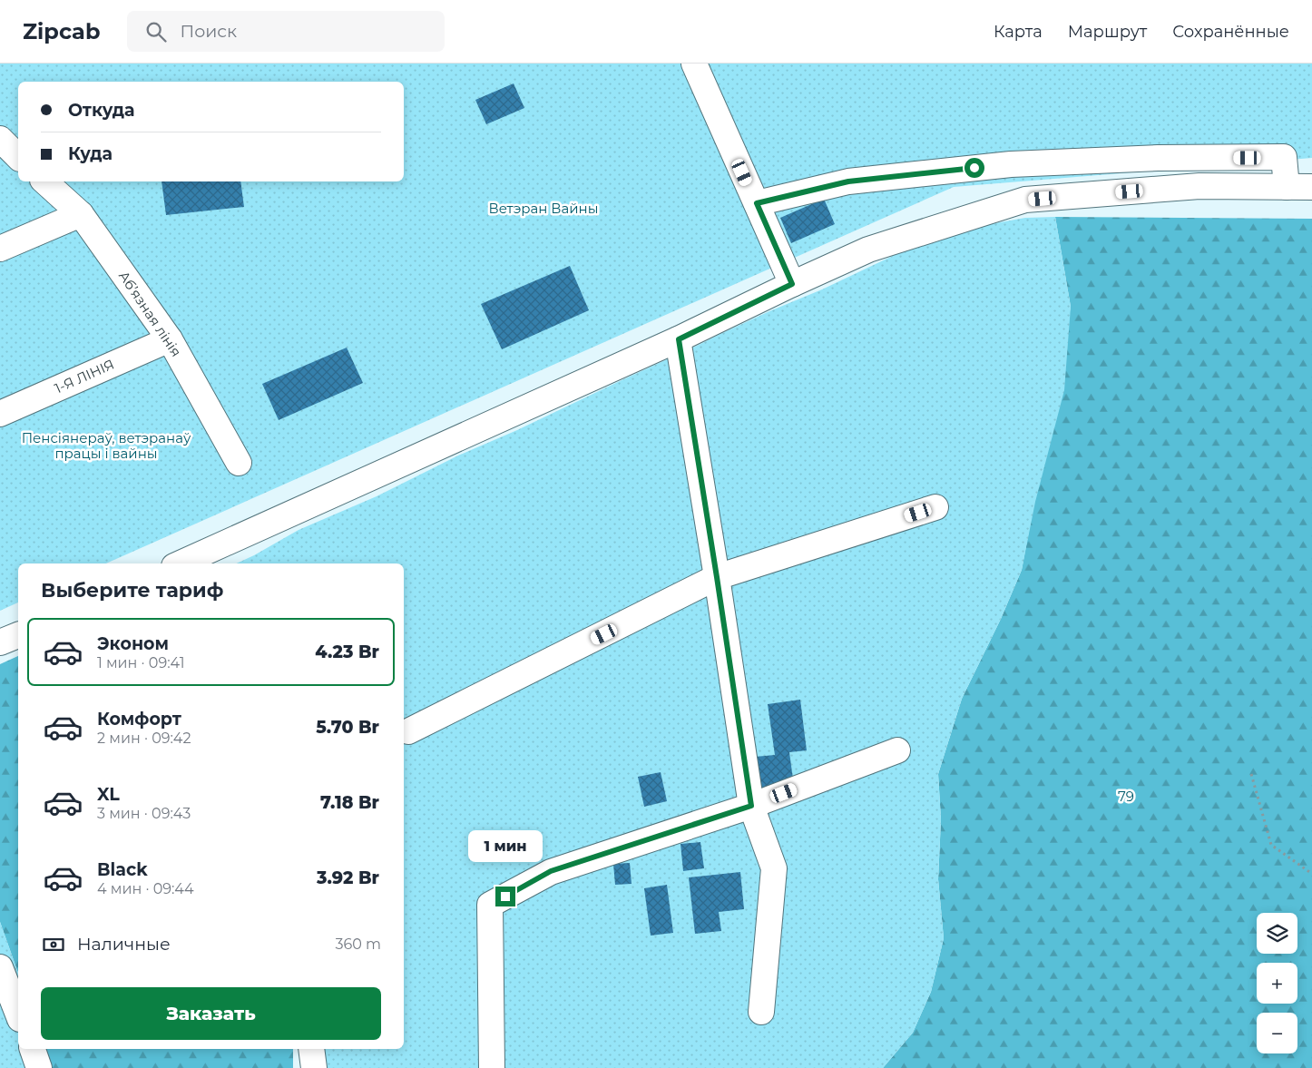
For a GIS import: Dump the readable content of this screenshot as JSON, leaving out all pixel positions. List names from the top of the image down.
{
  "streets": {
    "street": ["Абʼязная лінія", "1-Я ЛІНІЯ"]
  },
  "crossings": [
    ["Абʼязная лінія", "1-Я ЛІНІЯ"]
  ],
  "parks": ["Ветэран Вайны", "Пенсіянераў, ветэранаў працы і вайны", "79"],
  "page": {
    "header": "Zipcab",
    "search": "Поиск",
    "nav": ["Карта", "Маршрут", "Сохранённые"],
    "banner": ["Откуда", "Куда"],
    "heading": "Выберите тариф",
    "list": [
      {
        "name": "Эконом",
        "note": "1 мин · 09:41",
        "value": "4.23 Br"
      },
      {
        "name": "Комфорт",
        "note": "2 мин · 09:42",
        "value": "5.70 Br"
      },
      {
        "name": "XL",
        "note": "3 мин · 09:43",
        "value": "7.18 Br"
      },
      {
        "name": "Black",
        "note": "4 мин · 09:44",
        "value": "3.92 Br"
      }
    ],
    "bubble": "1 мин",
    "map_buttons": ["+", "−"],
    "pay": ["Наличные", "360 m"],
    "buttons": "Заказать"
  }
}
